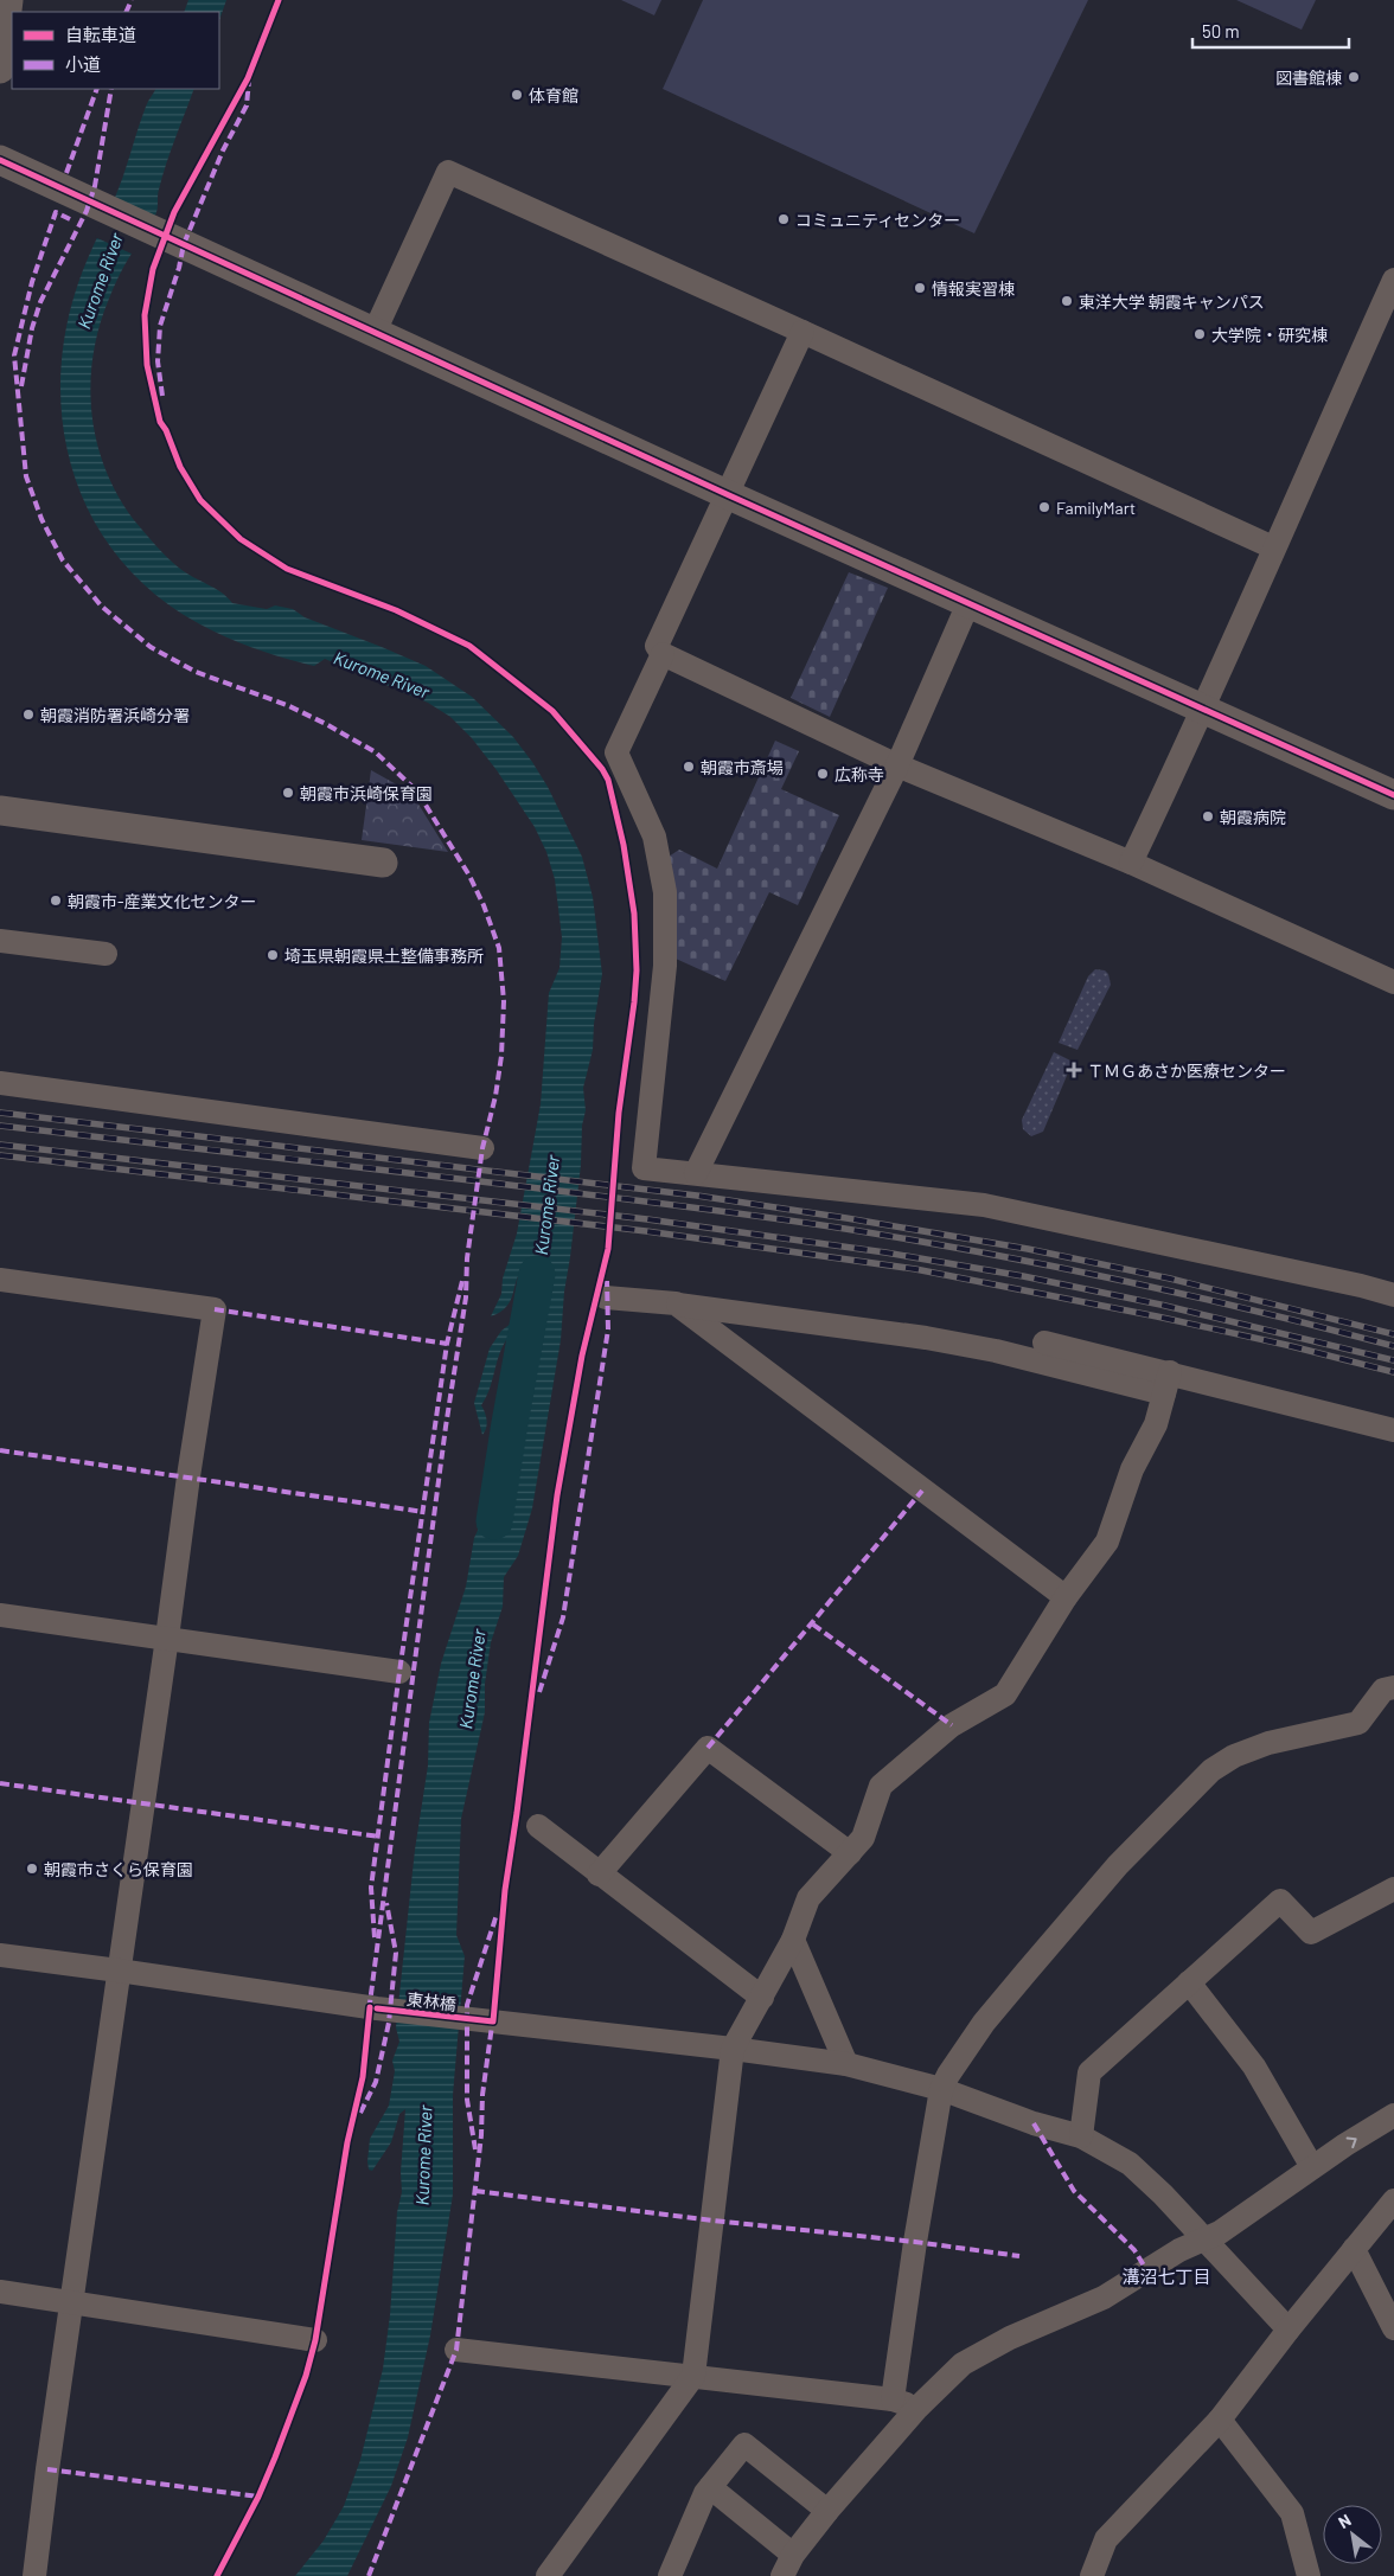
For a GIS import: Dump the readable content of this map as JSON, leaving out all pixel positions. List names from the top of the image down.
{
  "streets": {
    "street": ["東林橋"]
  },
  "districts": ["溝沼七丁目"],
  "water": ["Kurome River"],
  "places": {
    "other": [
      "図書館棟",
      "体育館",
      "コミュニティセンター",
      "情報実習棟",
      "東洋大学 朝霞キャンパス",
      "大学院・研究棟",
      "FamilyMart",
      "朝霞消防署浜崎分署",
      "朝霞市斎場",
      "広称寺",
      "朝霞市浜崎保育園",
      "朝霞病院",
      "朝霞市-産業文化センター",
      "埼玉県朝霞県土整備事務所",
      "朝霞市さくら保育園"
    ],
    "health": ["ＴＭＧあさか医療センター"]
  },
  "legend": ["自転車道", "小道"],
  "scale_bar": "50 m",
  "north": "top left"
}
